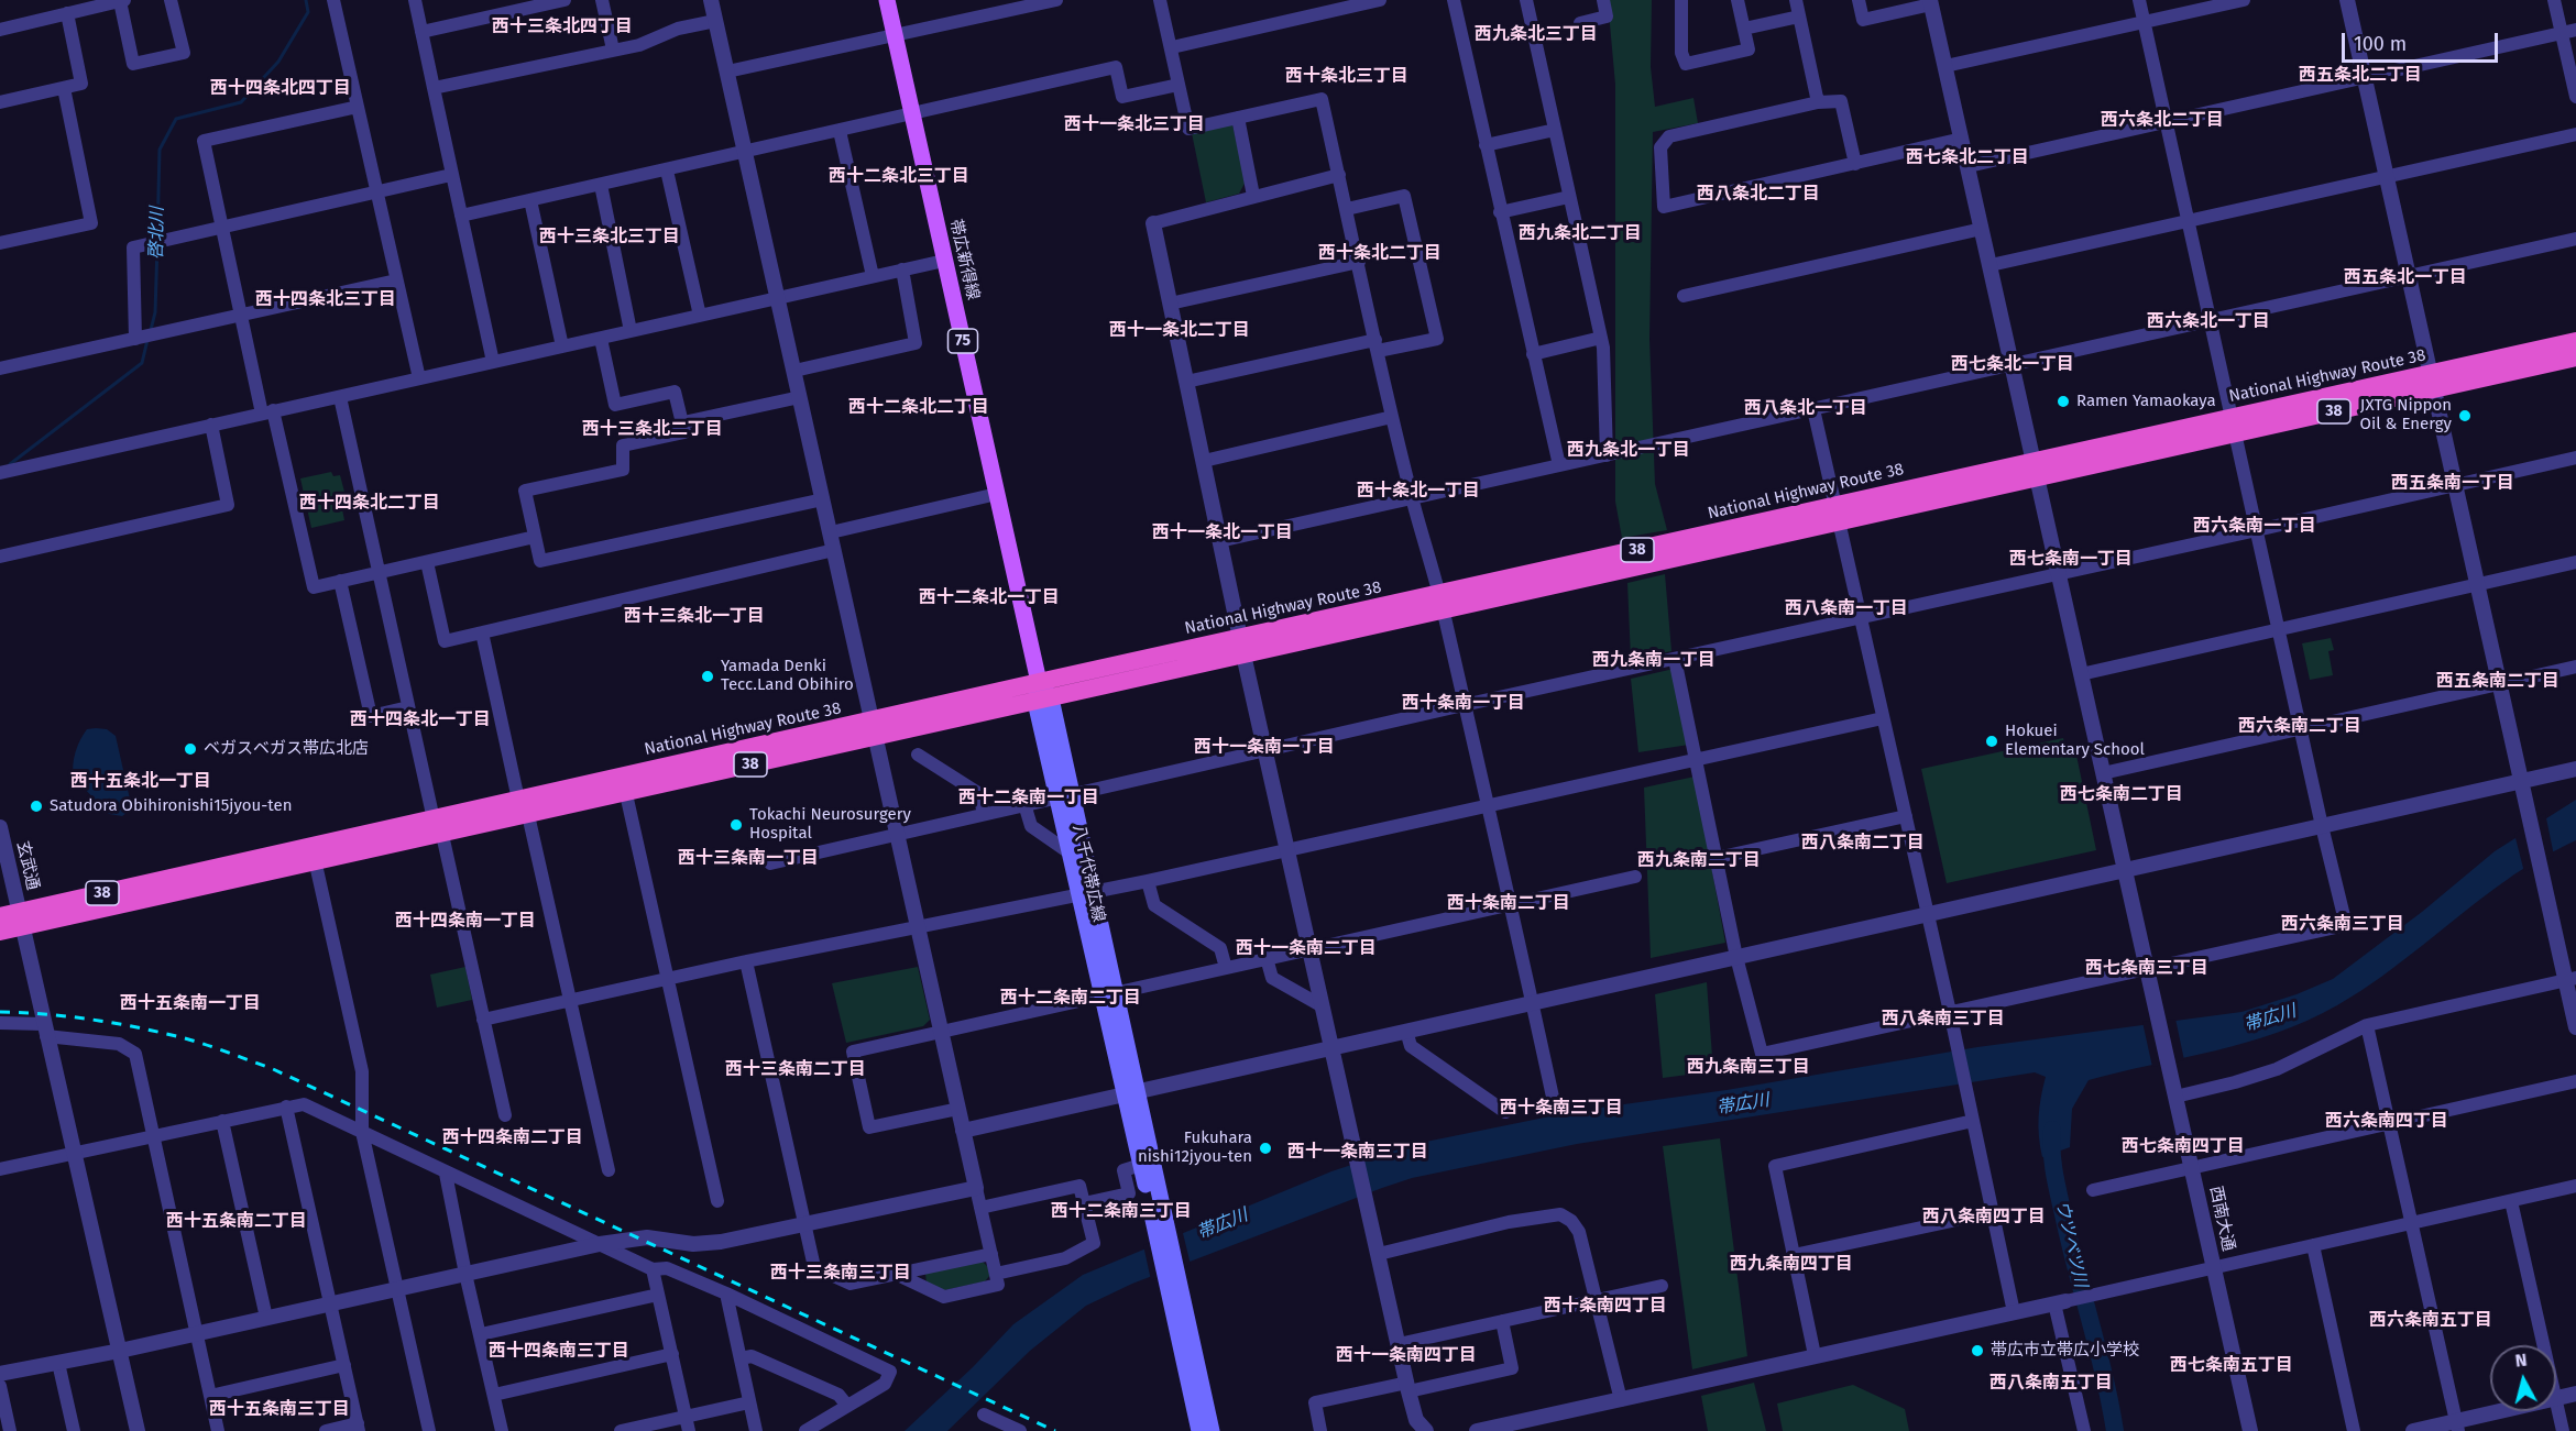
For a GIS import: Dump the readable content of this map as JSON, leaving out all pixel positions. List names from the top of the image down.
{
  "streets": {
    "highway": ["National Highway Route 38", "38"],
    "main road": ["帯広新得線", "75", "八千代帯広線"],
    "street": ["玄武通", "西南大通"]
  },
  "crossings": [
    ["帯広新得線", "National Highway Route 38"],
    ["帯広新得線", "八千代帯広線"],
    ["National Highway Route 38", "玄武通"],
    ["National Highway Route 38", "八千代帯広線"],
    ["National Highway Route 38", "西南大通"]
  ],
  "districts": [
    "西十三条北四丁目",
    "西九条北三丁目",
    "西五条北二丁目",
    "西十条北三丁目",
    "西十四条北四丁目",
    "西六条北二丁目",
    "西十一条北三丁目",
    "西七条北二丁目",
    "西十二条北三丁目",
    "西八条北二丁目",
    "西九条北二丁目",
    "西十三条北三丁目",
    "西十条北二丁目",
    "西五条北一丁目",
    "西十四条北三丁目",
    "西六条北一丁目",
    "西十一条北二丁目",
    "西七条北一丁目",
    "西十二条北二丁目",
    "西八条北一丁目",
    "西十三条北二丁目",
    "西九条北一丁目",
    "西五条南一丁目",
    "西十条北一丁目",
    "西十四条北二丁目",
    "西六条南一丁目",
    "西十一条北一丁目",
    "西七条南一丁目",
    "西十二条北一丁目",
    "西八条南一丁目",
    "西十三条北一丁目",
    "西九条南一丁目",
    "西五条南二丁目",
    "西十条南一丁目",
    "西十四条北一丁目",
    "西六条南二丁目",
    "西十一条南一丁目",
    "西十五条北一丁目",
    "西七条南二丁目",
    "西十二条南一丁目",
    "西八条南二丁目",
    "西十三条南一丁目",
    "西九条南二丁目",
    "西十条南二丁目",
    "西十四条南一丁目",
    "西六条南三丁目",
    "西十一条南二丁目",
    "西七条南三丁目",
    "西十二条南二丁目",
    "西十五条南一丁目",
    "西八条南三丁目",
    "西九条南三丁目",
    "西十三条南二丁目",
    "西十条南三丁目",
    "西六条南四丁目",
    "西十四条南二丁目",
    "西七条南四丁目",
    "西十一条南三丁目",
    "西十二条南三丁目",
    "西八条南四丁目",
    "西十五条南二丁目",
    "西九条南四丁目",
    "西十三条南三丁目",
    "西十条南四丁目",
    "西六条南五丁目",
    "西十四条南三丁目",
    "西十一条南四丁目",
    "西七条南五丁目",
    "西八条南五丁目",
    "西十五条南三丁目"
  ],
  "water": ["啓北川", "帯広川", "ウツベツ川"],
  "places": [
    "Ramen Yamaokaya",
    "JXTG Nippon Oil & Energy",
    "Yamada Denki Tecc.Land Obihiro",
    "Hokuei Elementary School",
    "ベガスベガス帯広北店",
    "Satudora Obihironishi15jyou-ten",
    "Tokachi Neurosurgery Hospital",
    "Fukuhara nishi12jyou-ten",
    "帯広市立帯広小学校"
  ],
  "scale_bar": "100 m",
  "north": "top"
}
